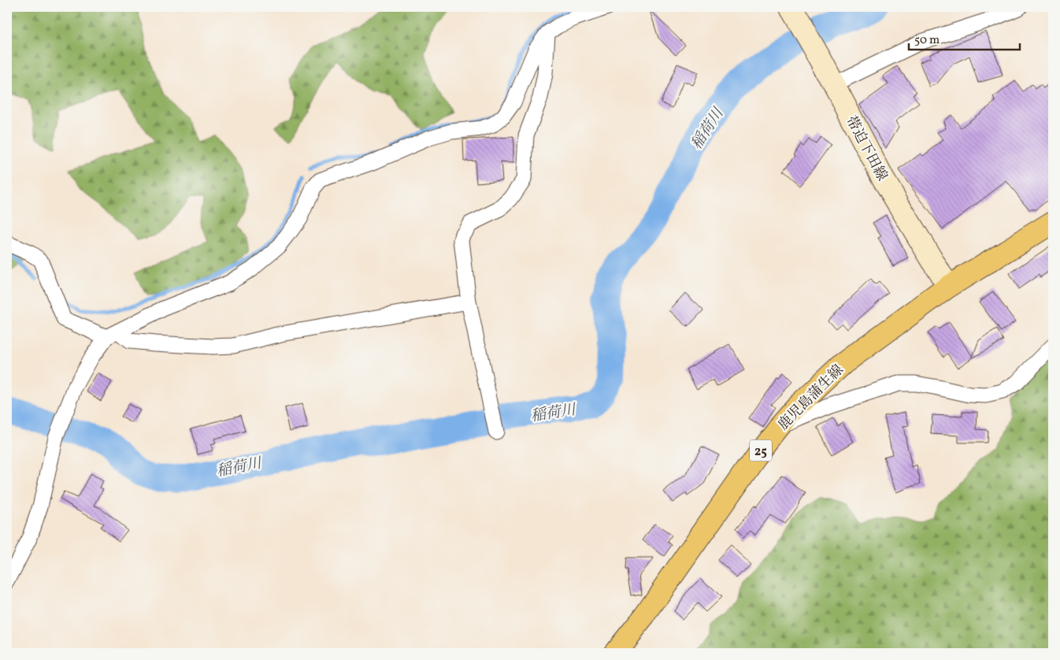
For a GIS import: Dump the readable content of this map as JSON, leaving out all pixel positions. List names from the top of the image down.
{
  "streets": {
    "main road": ["帯迫下田線", "鹿児島蒲生線", "25"]
  },
  "crossings": [
    ["帯迫下田線", "鹿児島蒲生線"]
  ],
  "water": ["稲荷川"],
  "scale_bar": "50 m"
}
